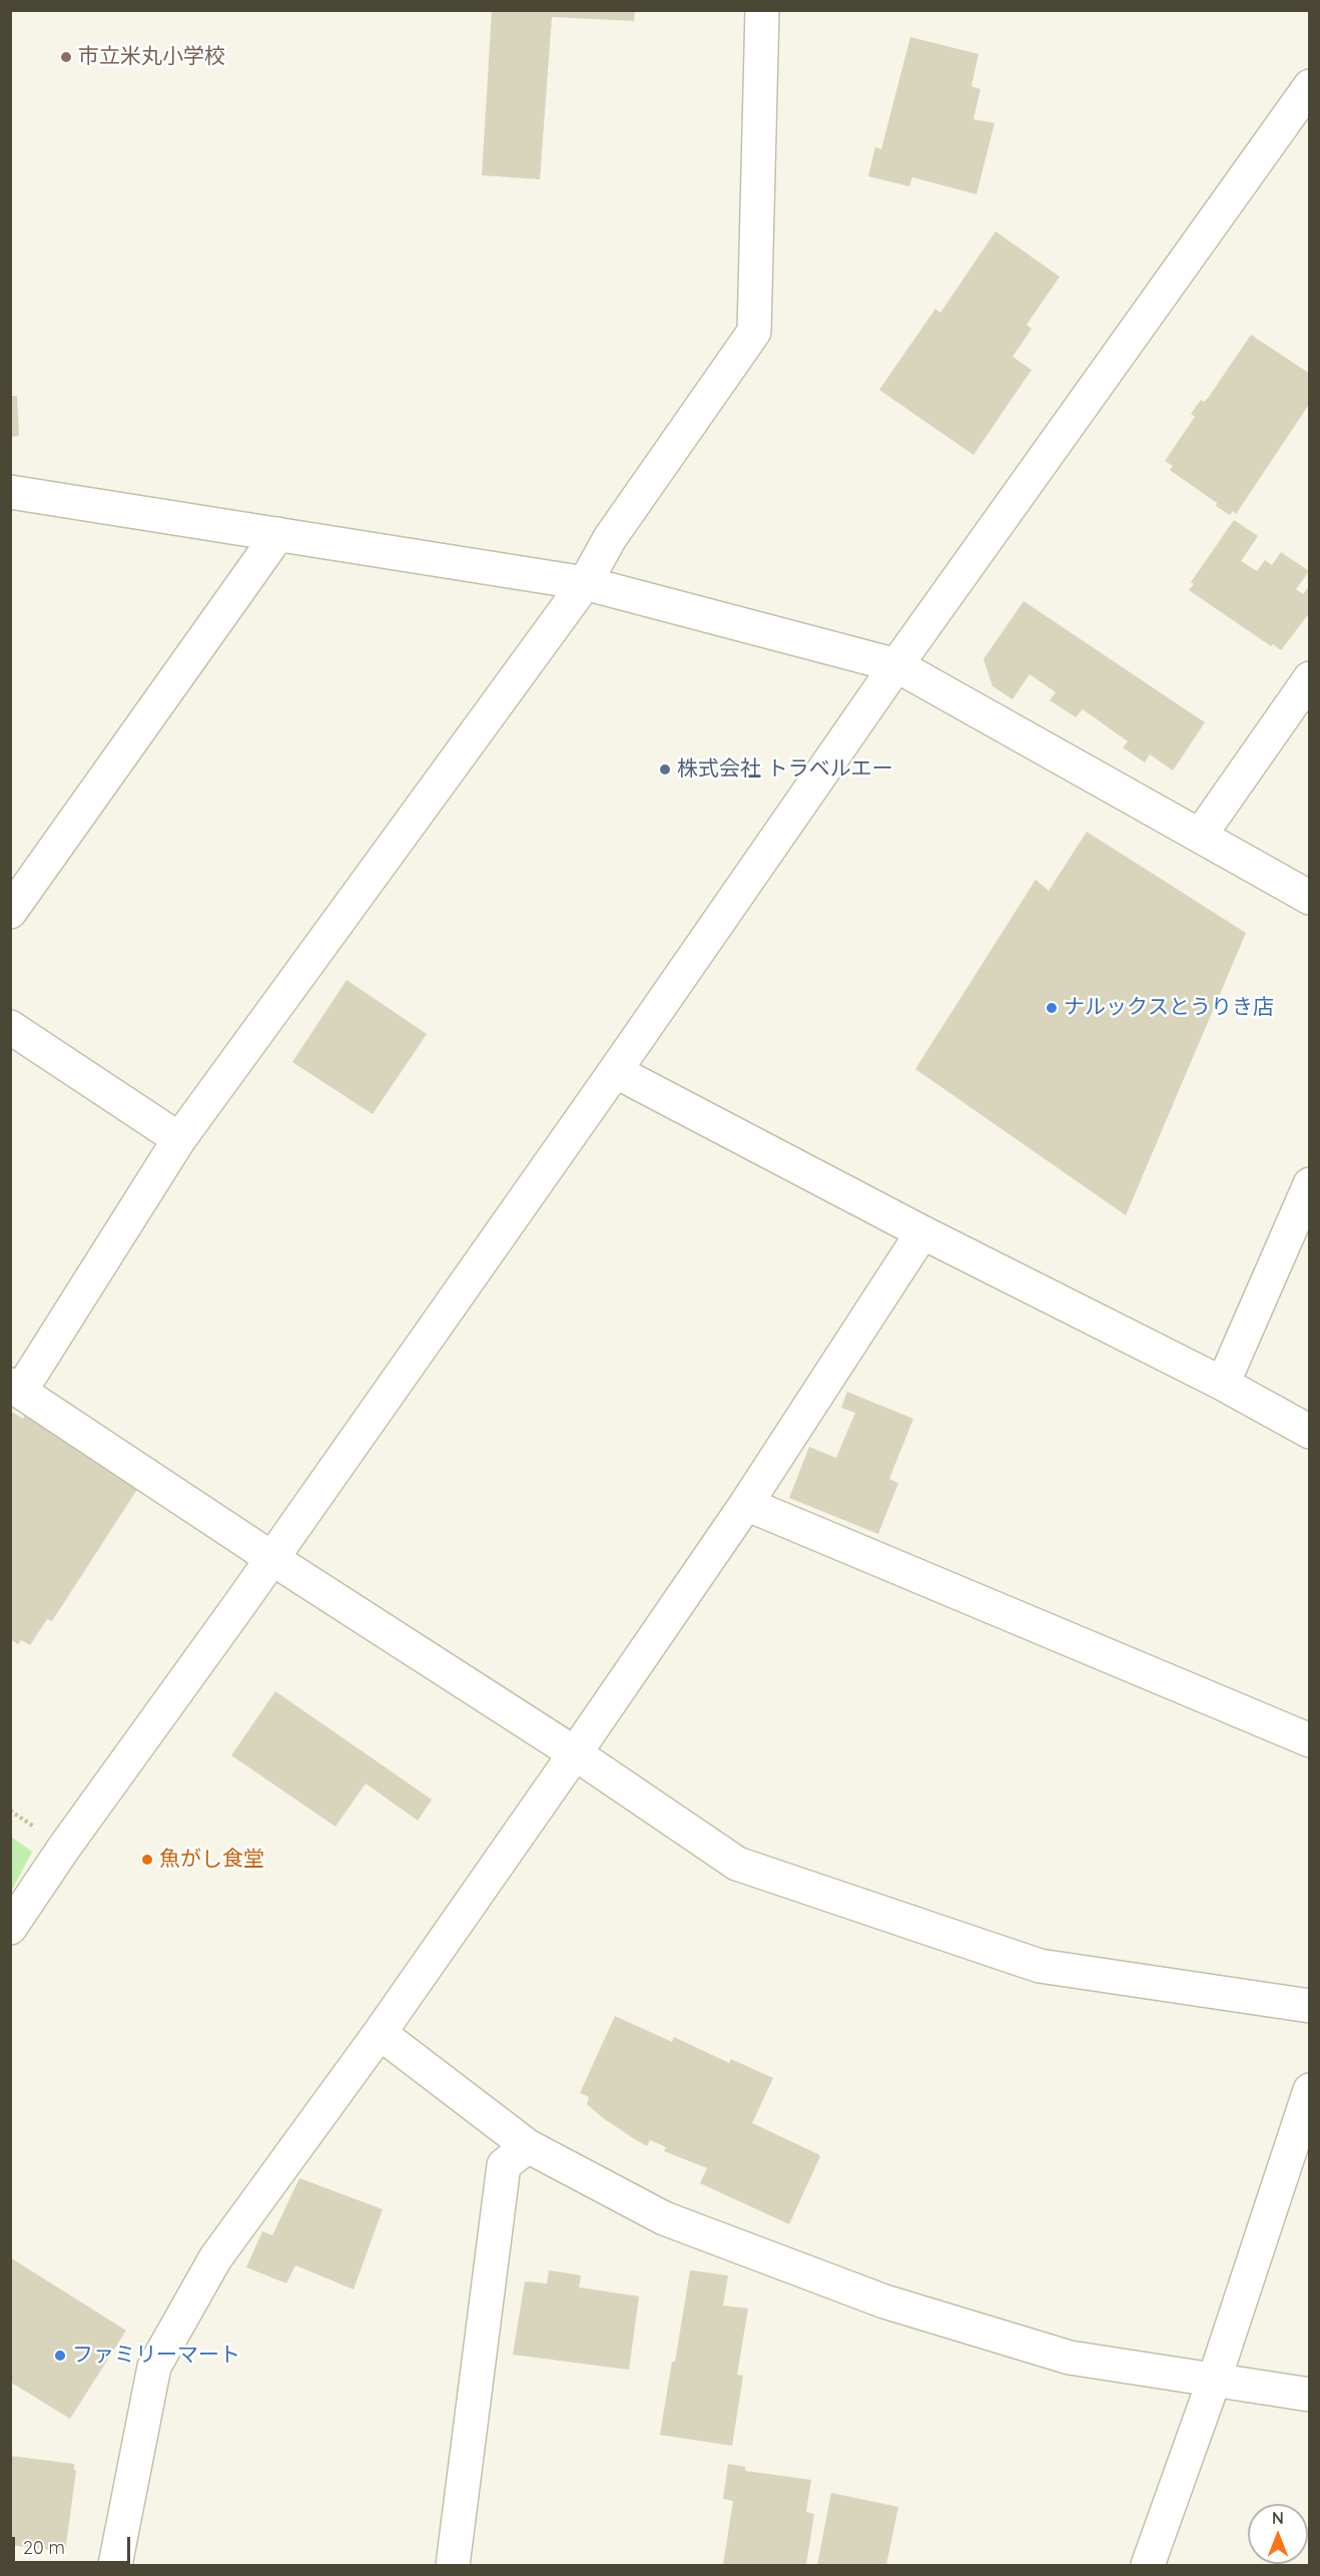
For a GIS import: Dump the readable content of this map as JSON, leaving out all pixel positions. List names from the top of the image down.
{
  "places": [
    "市立米丸小学校",
    "株式会社 トラベルエー",
    "ナルックスとうりき店",
    "魚がし食堂",
    "ファミリーマート"
  ],
  "scale_bar": "20 m",
  "north": "top"
}
